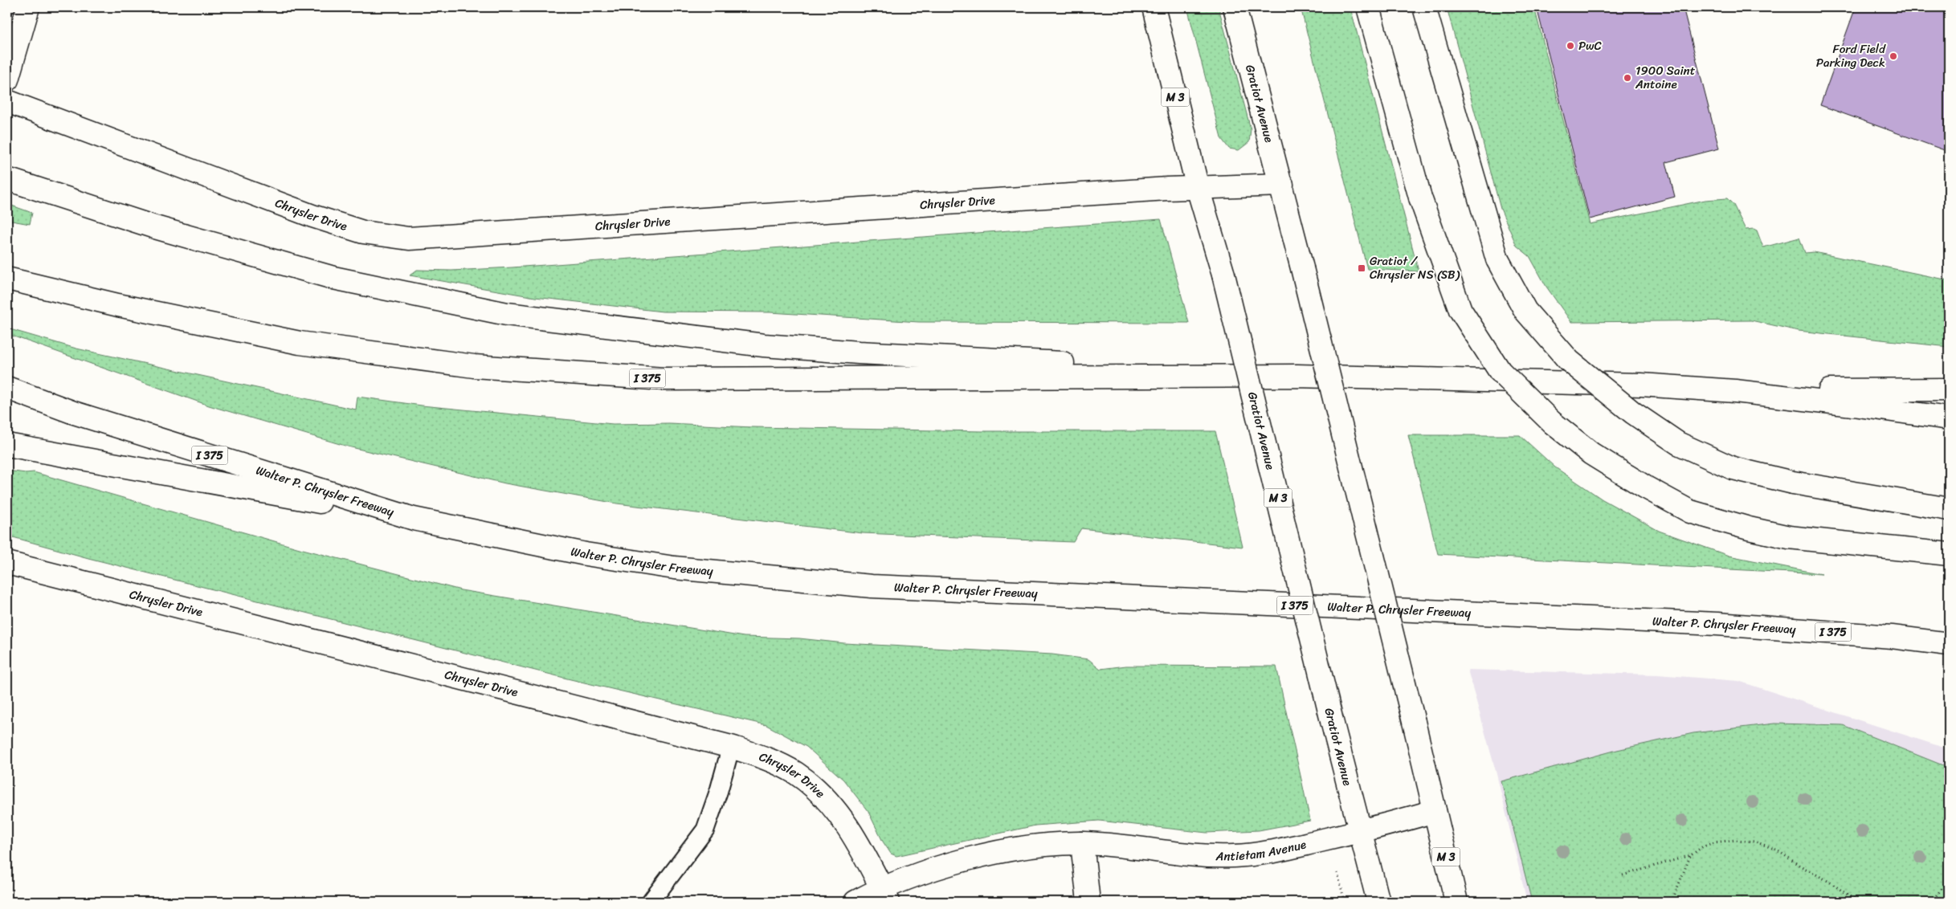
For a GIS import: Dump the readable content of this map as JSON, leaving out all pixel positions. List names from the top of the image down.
{
  "streets": {
    "main road": [
      "M 3",
      "Gratiot Avenue",
      "Chrysler Drive",
      "I 375",
      "Walter P. Chrysler Freeway",
      "Antietam Avenue"
    ]
  },
  "crossings": [
    ["Gratiot Avenue", "Chrysler Drive"],
    ["Gratiot Avenue", "Antietam Avenue"],
    ["Chrysler Drive", "Antietam Avenue"]
  ],
  "places": {
    "other": ["PwC", "Ford Field Parking Deck", "1900 Saint Antoine"],
    "transit": ["Gratiot / Chrysler NS (SB)"]
  }
}
